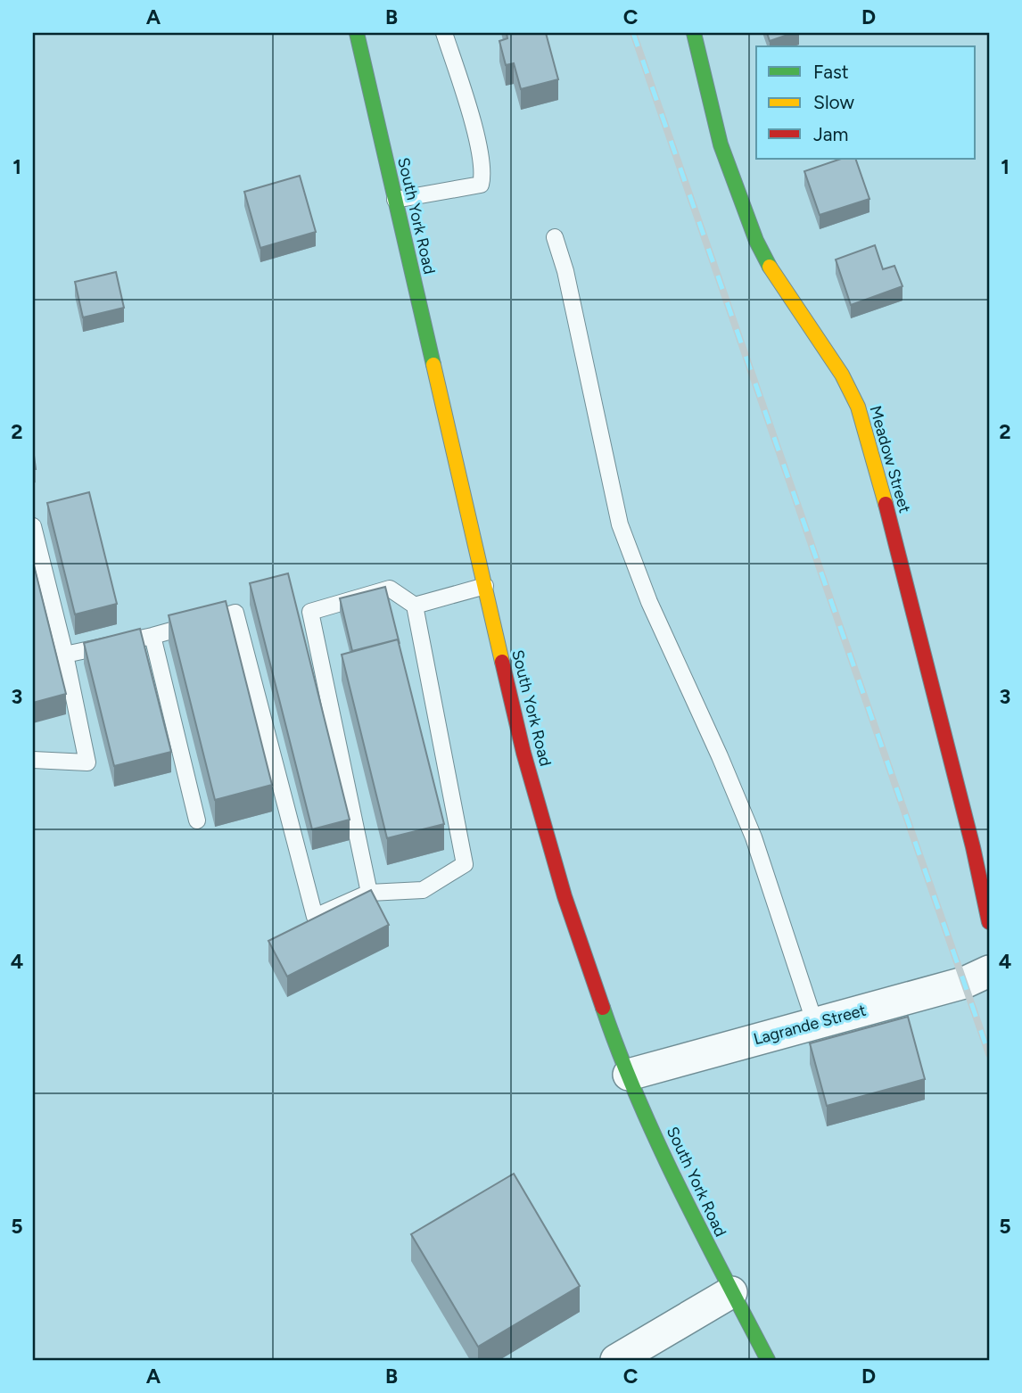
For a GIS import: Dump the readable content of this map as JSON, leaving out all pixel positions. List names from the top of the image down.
{
  "streets": {
    "main road": ["South York Road", "Meadow Street"],
    "street": ["Lagrande Street"]
  },
  "crossings": [
    ["South York Road", "Lagrande Street"]
  ],
  "legend": ["Fast", "Slow", "Jam"],
  "grid": {
    "columns": [
      "A",
      "B",
      "C",
      "D"
    ],
    "rows": [
      "1",
      "2",
      "3",
      "4",
      "5"
    ]
  }
}
